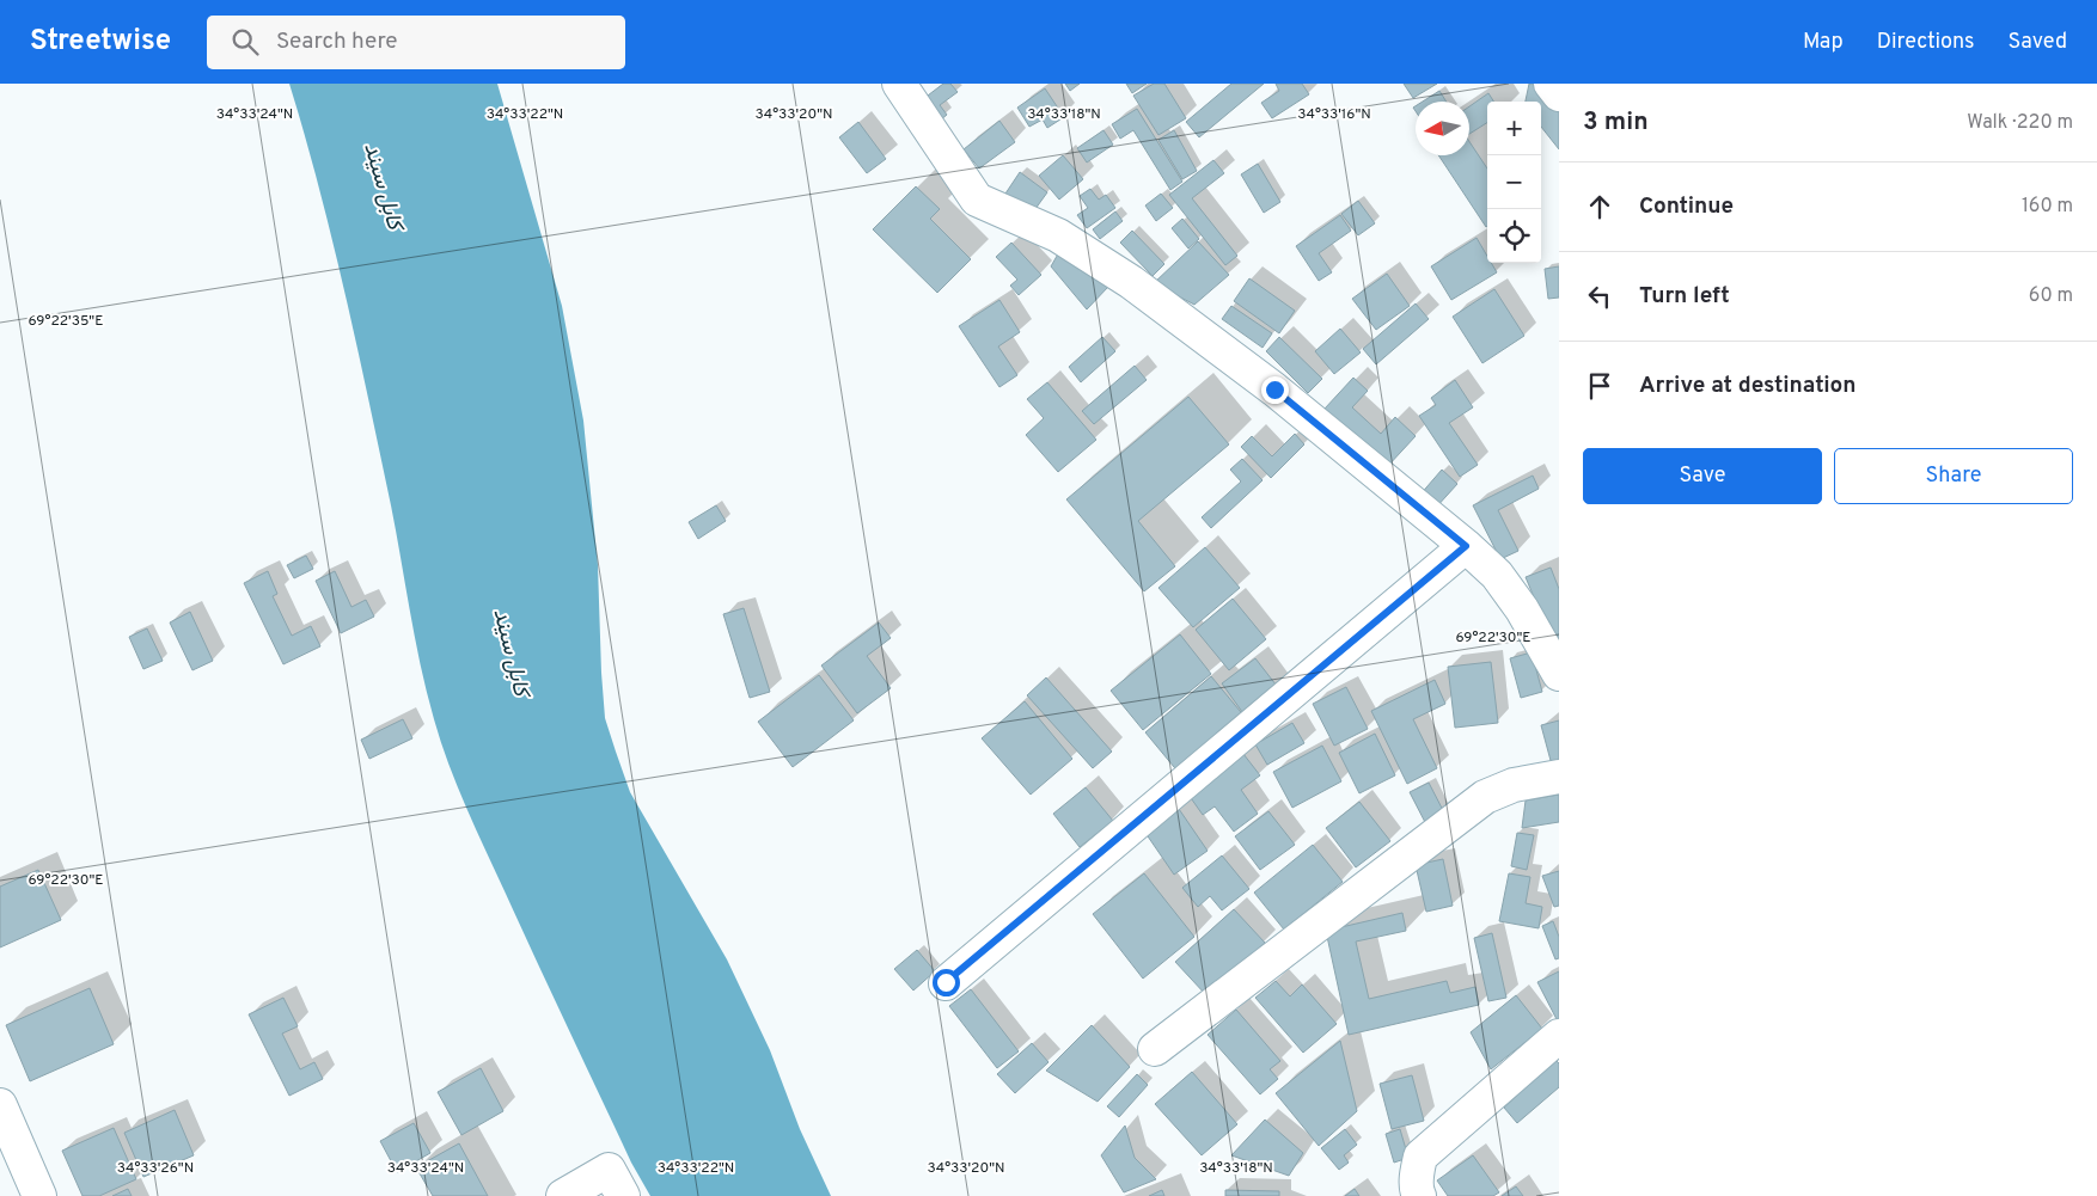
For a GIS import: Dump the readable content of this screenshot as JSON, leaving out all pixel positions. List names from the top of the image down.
{
  "water": ["کابل سيند"],
  "north": "left",
  "page": {
    "header": "Streetwise",
    "search": "Search here",
    "nav": ["Map", "Directions", "Saved"],
    "heading": ["3 min", "Walk · 220 m"],
    "map_buttons": ["+", "−"],
    "list": [
      ["Continue", "160 m"],
      ["Turn left", "60 m"],
      "Arrive at destination"
    ],
    "buttons": ["Save", "Share"]
  },
  "coordinates": [
    "34°33'24\"N",
    "34°33'22\"N",
    "34°33'20\"N",
    "34°33'18\"N",
    "34°33'16\"N",
    "69°22'35\"E",
    "69°22'30\"E",
    "34°33'26\"N"
  ]
}
